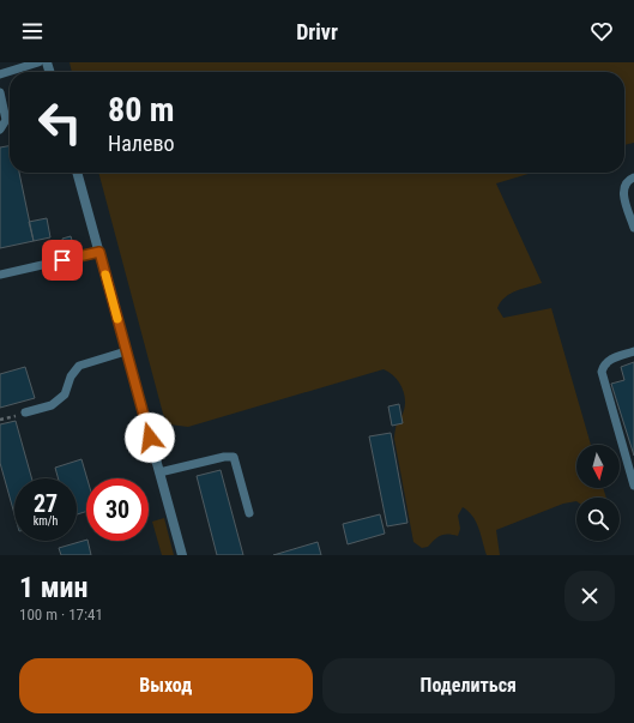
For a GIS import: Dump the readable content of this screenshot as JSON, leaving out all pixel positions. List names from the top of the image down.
{
  "north": "bottom",
  "page": {
    "header": "Drivr",
    "turn": ["80 m", "Налево"],
    "speed": "27 km/h",
    "limit": "30",
    "heading": ["1 мин", "100 m · 17:41"],
    "buttons": ["Выход", "Поделиться"]
  }
}
